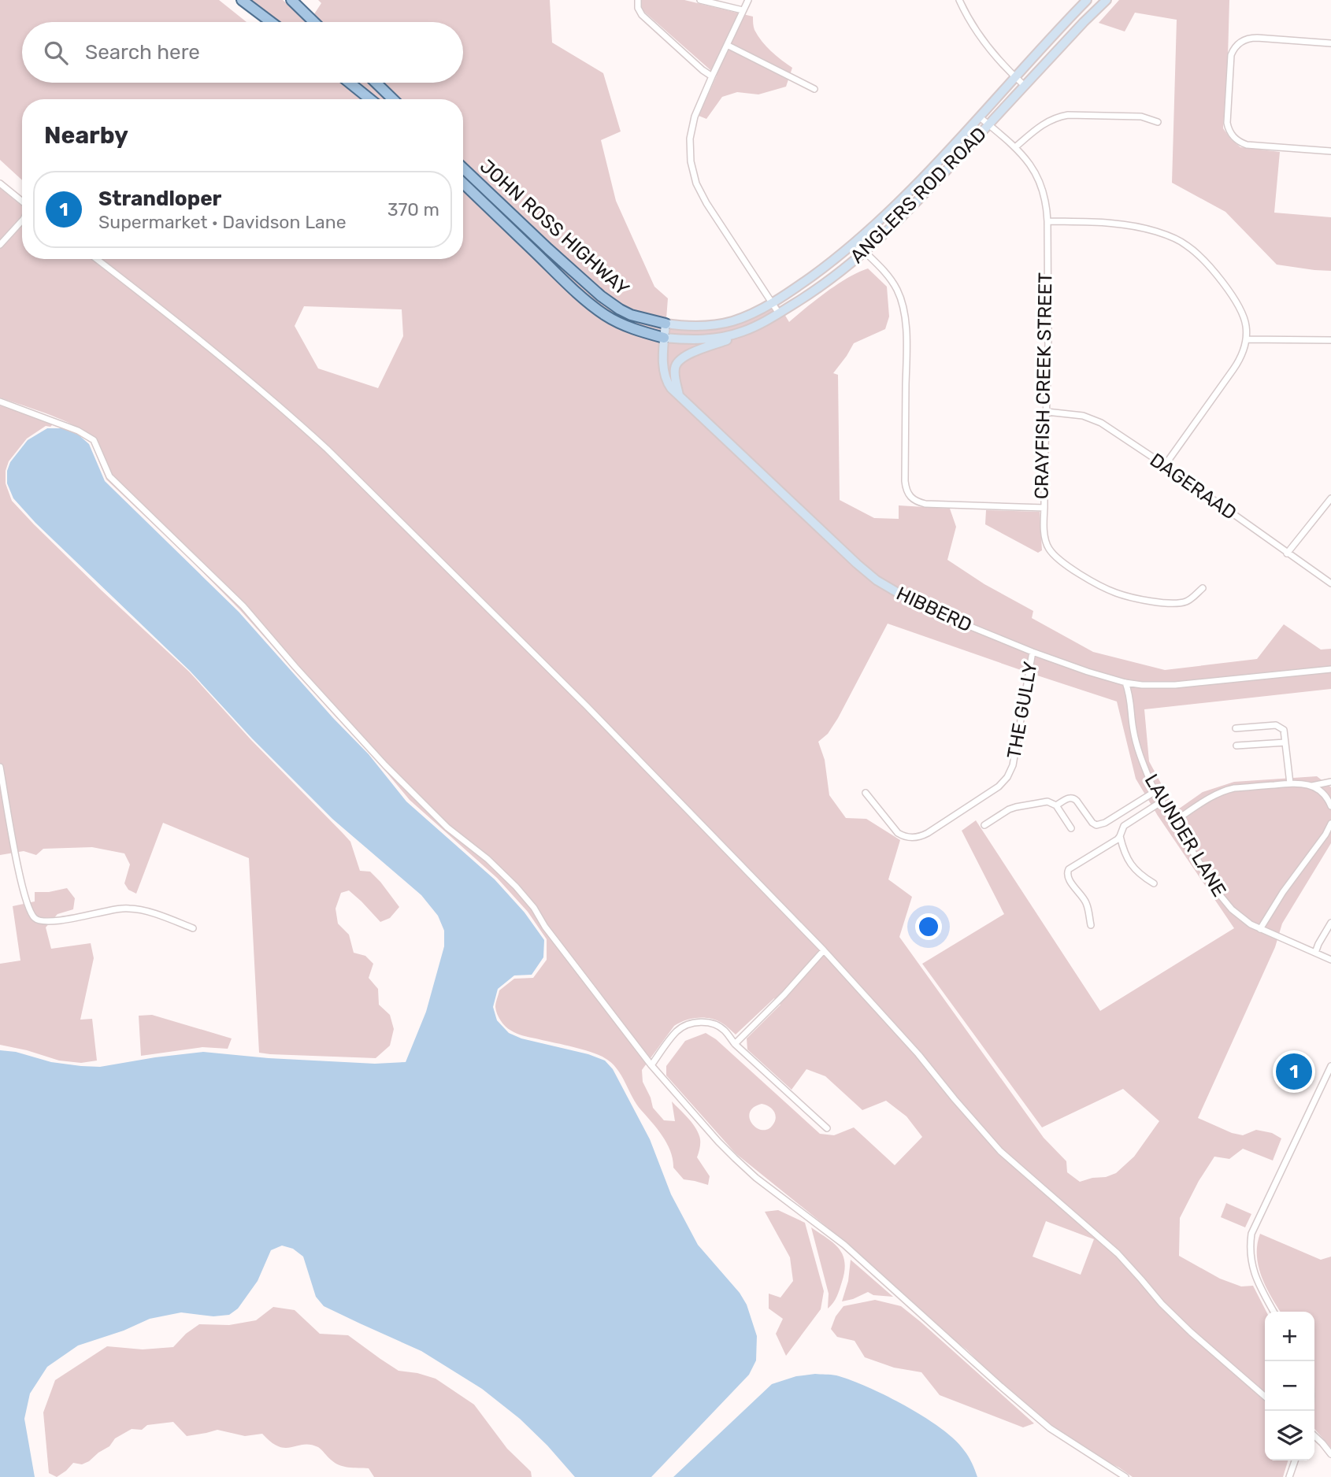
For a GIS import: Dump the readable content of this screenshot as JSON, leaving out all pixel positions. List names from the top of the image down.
{
  "streets": {
    "main road": ["JOHN ROSS HIGHWAY"],
    "street": [
      "ANGLERS ROD ROAD",
      "CRAYFISH CREEK STREET",
      "DAGERAAD",
      "HIBBERD",
      "THE GULLY",
      "LAUNDER LANE"
    ]
  },
  "crossings": [
    ["ANGLERS ROD ROAD", "JOHN ROSS HIGHWAY"],
    ["ANGLERS ROD ROAD", "CRAYFISH CREEK STREET"],
    ["ANGLERS ROD ROAD", "HIBBERD"],
    ["JOHN ROSS HIGHWAY", "HIBBERD"],
    ["CRAYFISH CREEK STREET", "DAGERAAD"],
    ["HIBBERD", "THE GULLY"],
    ["HIBBERD", "LAUNDER LANE"]
  ],
  "page": {
    "search": "Search here",
    "heading": "Nearby",
    "list": [
      {
        "mark": "1",
        "name": "Strandloper",
        "note": "Supermarket · Davidson Lane",
        "value": "370 m"
      }
    ],
    "pins": "1",
    "map_buttons": ["+", "−"]
  }
}
